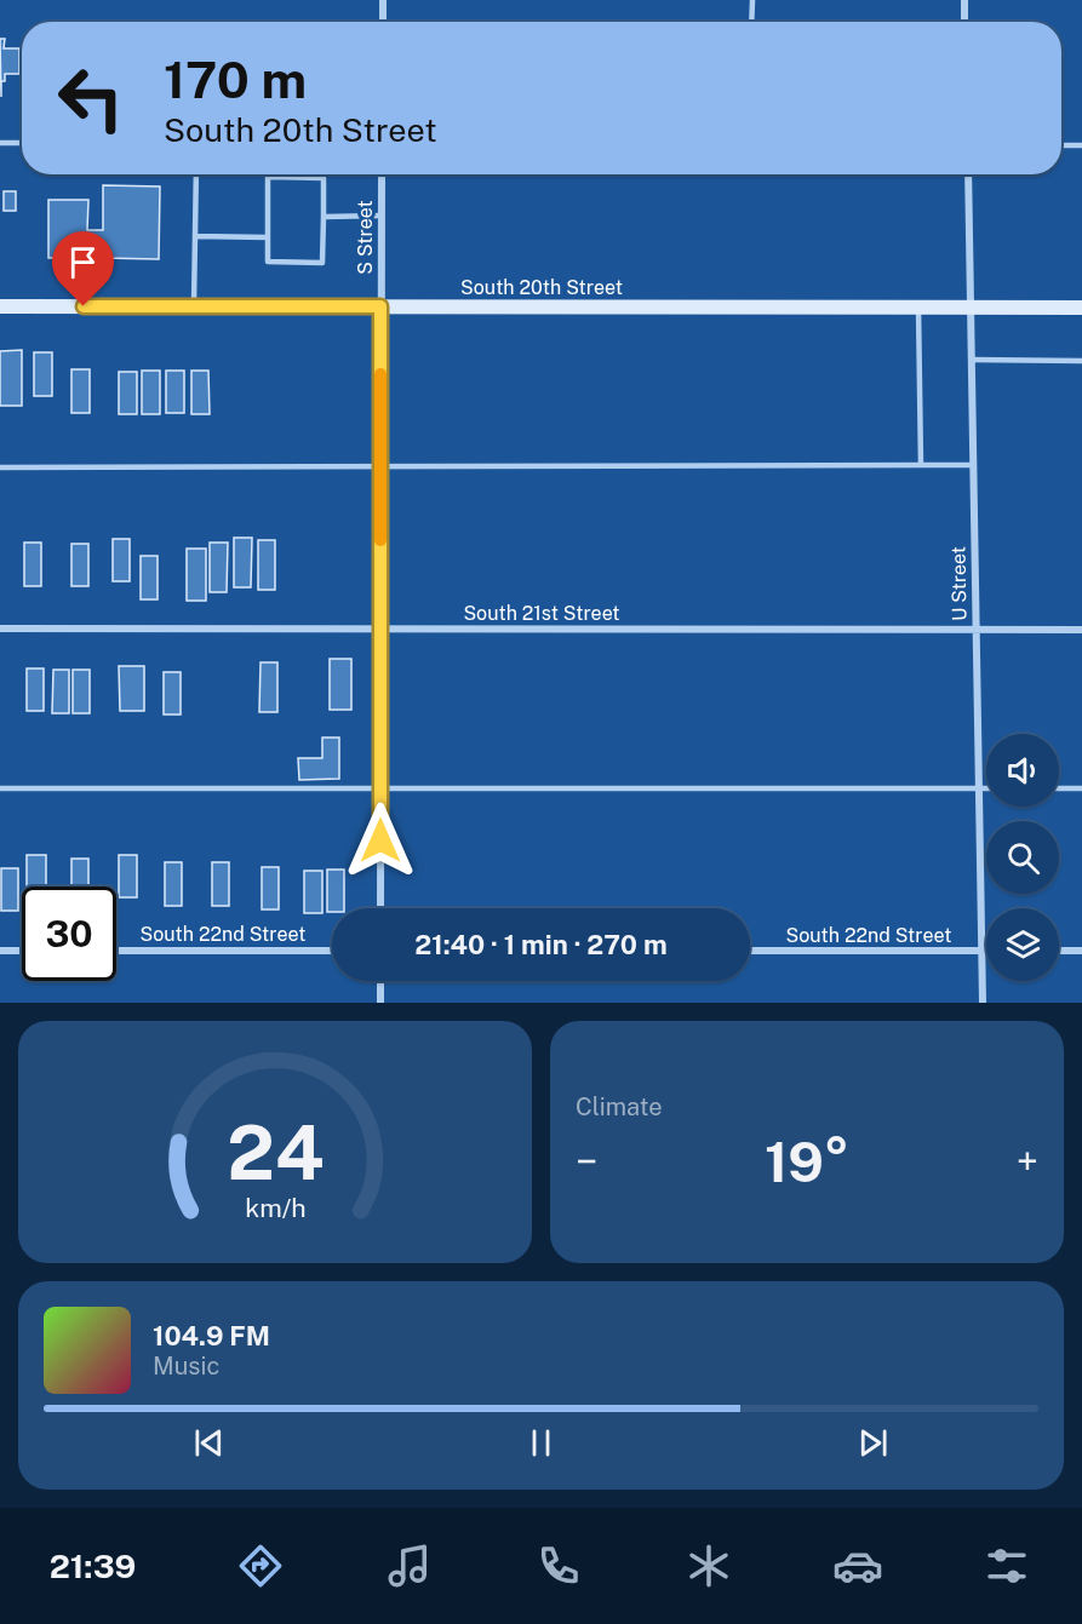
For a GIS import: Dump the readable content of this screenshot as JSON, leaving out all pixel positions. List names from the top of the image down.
{
  "streets": {
    "street": [
      "S Street",
      "South 20th Street",
      "U Street",
      "South 21st Street",
      "South 22nd Street"
    ]
  },
  "crossings": [
    ["S Street", "South 20th Street"],
    ["S Street", "South 21st Street"],
    ["South 20th Street", "U Street"],
    ["U Street", "South 21st Street"],
    ["U Street", "South 22nd Street"]
  ],
  "page": {
    "turn": ["170 m", "South 20th Street"],
    "limit": "30",
    "trip": "21:40 · 1 min · 270 m",
    "tile": "Climate",
    "heat": ["−", "19°", "+"],
    "song": ["104.9 FM", "Music"],
    "tabs": "21:39",
    "gauge": ["24", "km/h"]
  }
}
